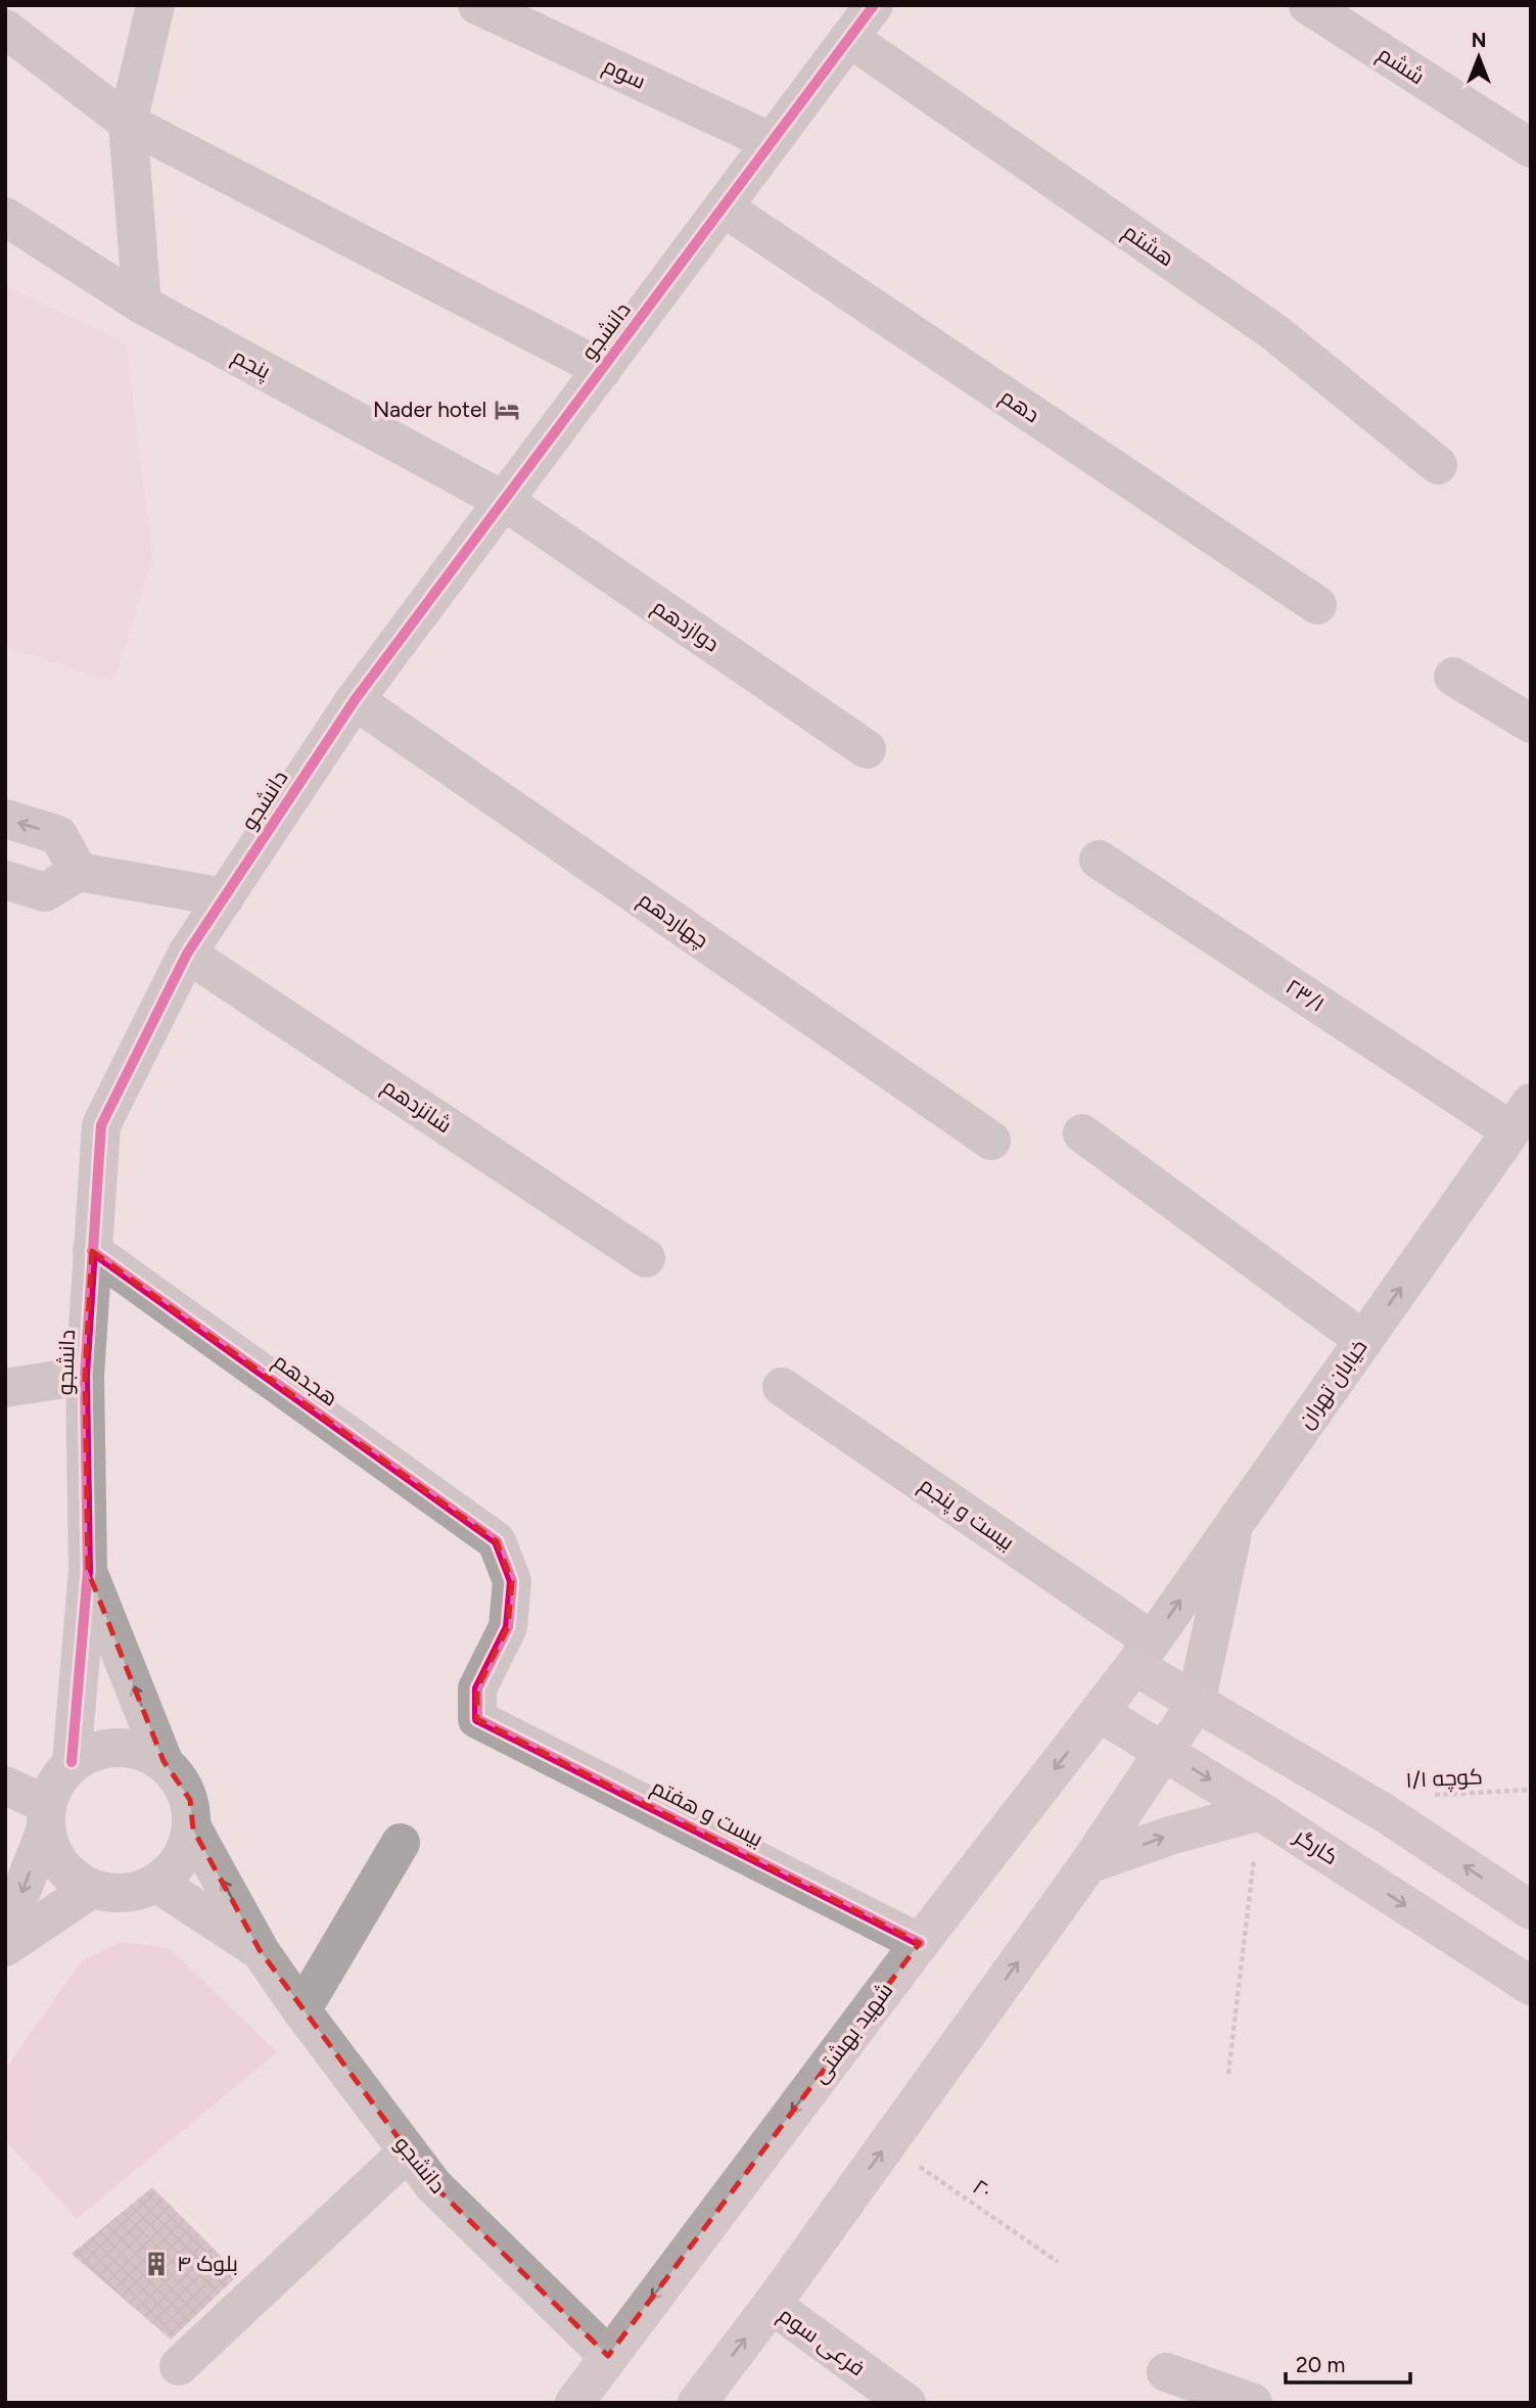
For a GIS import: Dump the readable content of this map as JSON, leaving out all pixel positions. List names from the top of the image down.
{
  "streets": {
    "main road": ["خیابان تهران", "کارگر", "شهید بهشتی"],
    "street": [
      "ششم",
      "سوم",
      "هشتم",
      "دانشجو",
      "پنجم",
      "دهم",
      "دوازدهم",
      "چهاردهم",
      "۲۳/۱",
      "شانزدهم",
      "هجدهم",
      "بیست و پنجم",
      "بیست و هفتم",
      "فرعی سوم"
    ],
    "path": ["کوچه ۱/۱", "۲۰"]
  },
  "crossings": [
    ["سوم", "دانشجو"],
    ["هشتم", "دانشجو"],
    ["دانشجو", "پنجم"],
    ["دانشجو", "دهم"],
    ["دانشجو", "دوازدهم"],
    ["دانشجو", "چهاردهم"],
    ["دانشجو", "شانزدهم"],
    ["دانشجو", "هجدهم"],
    ["دانشجو", "شهید بهشتی"],
    ["پنجم", "دوازدهم"],
    ["۲۳/۱", "خیابان تهران"],
    ["هجدهم", "بیست و هفتم"],
    ["خیابان تهران", "بیست و پنجم"],
    ["خیابان تهران", "شهید بهشتی"],
    ["بیست و پنجم", "شهید بهشتی"],
    ["بیست و هفتم", "شهید بهشتی"],
    ["کارگر", "شهید بهشتی"]
  ],
  "places": {
    "hotel": ["Nader hotel"],
    "building": ["بلوک ۴"]
  },
  "scale_bar": "20 m",
  "north": "top"
}
